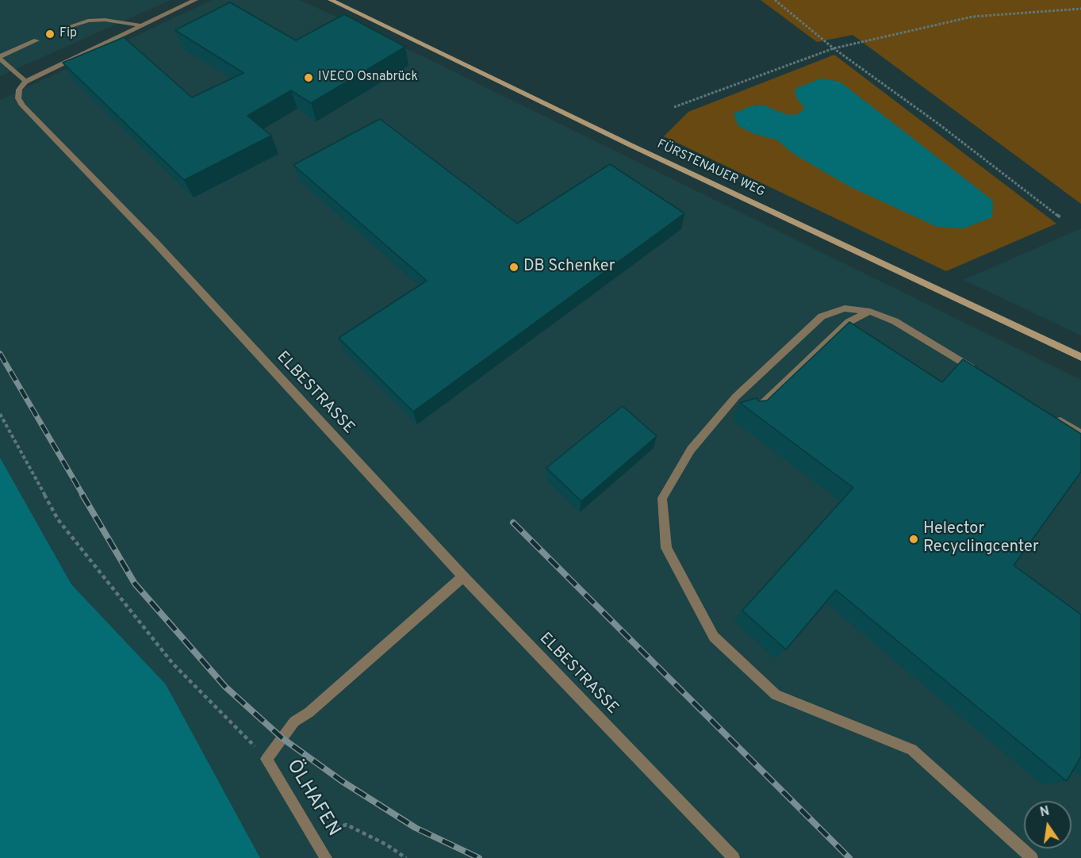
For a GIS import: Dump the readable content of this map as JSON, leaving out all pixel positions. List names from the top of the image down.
{
  "streets": {
    "street": ["FÜRSTENAUER WEG", "ELBESTRASSE", "ÖLHAFEN"]
  },
  "places": [
    "Fip",
    "IVECO Osnabrück",
    "DB Schenker",
    "Helector Recyclingcenter"
  ],
  "north": "top"
}
